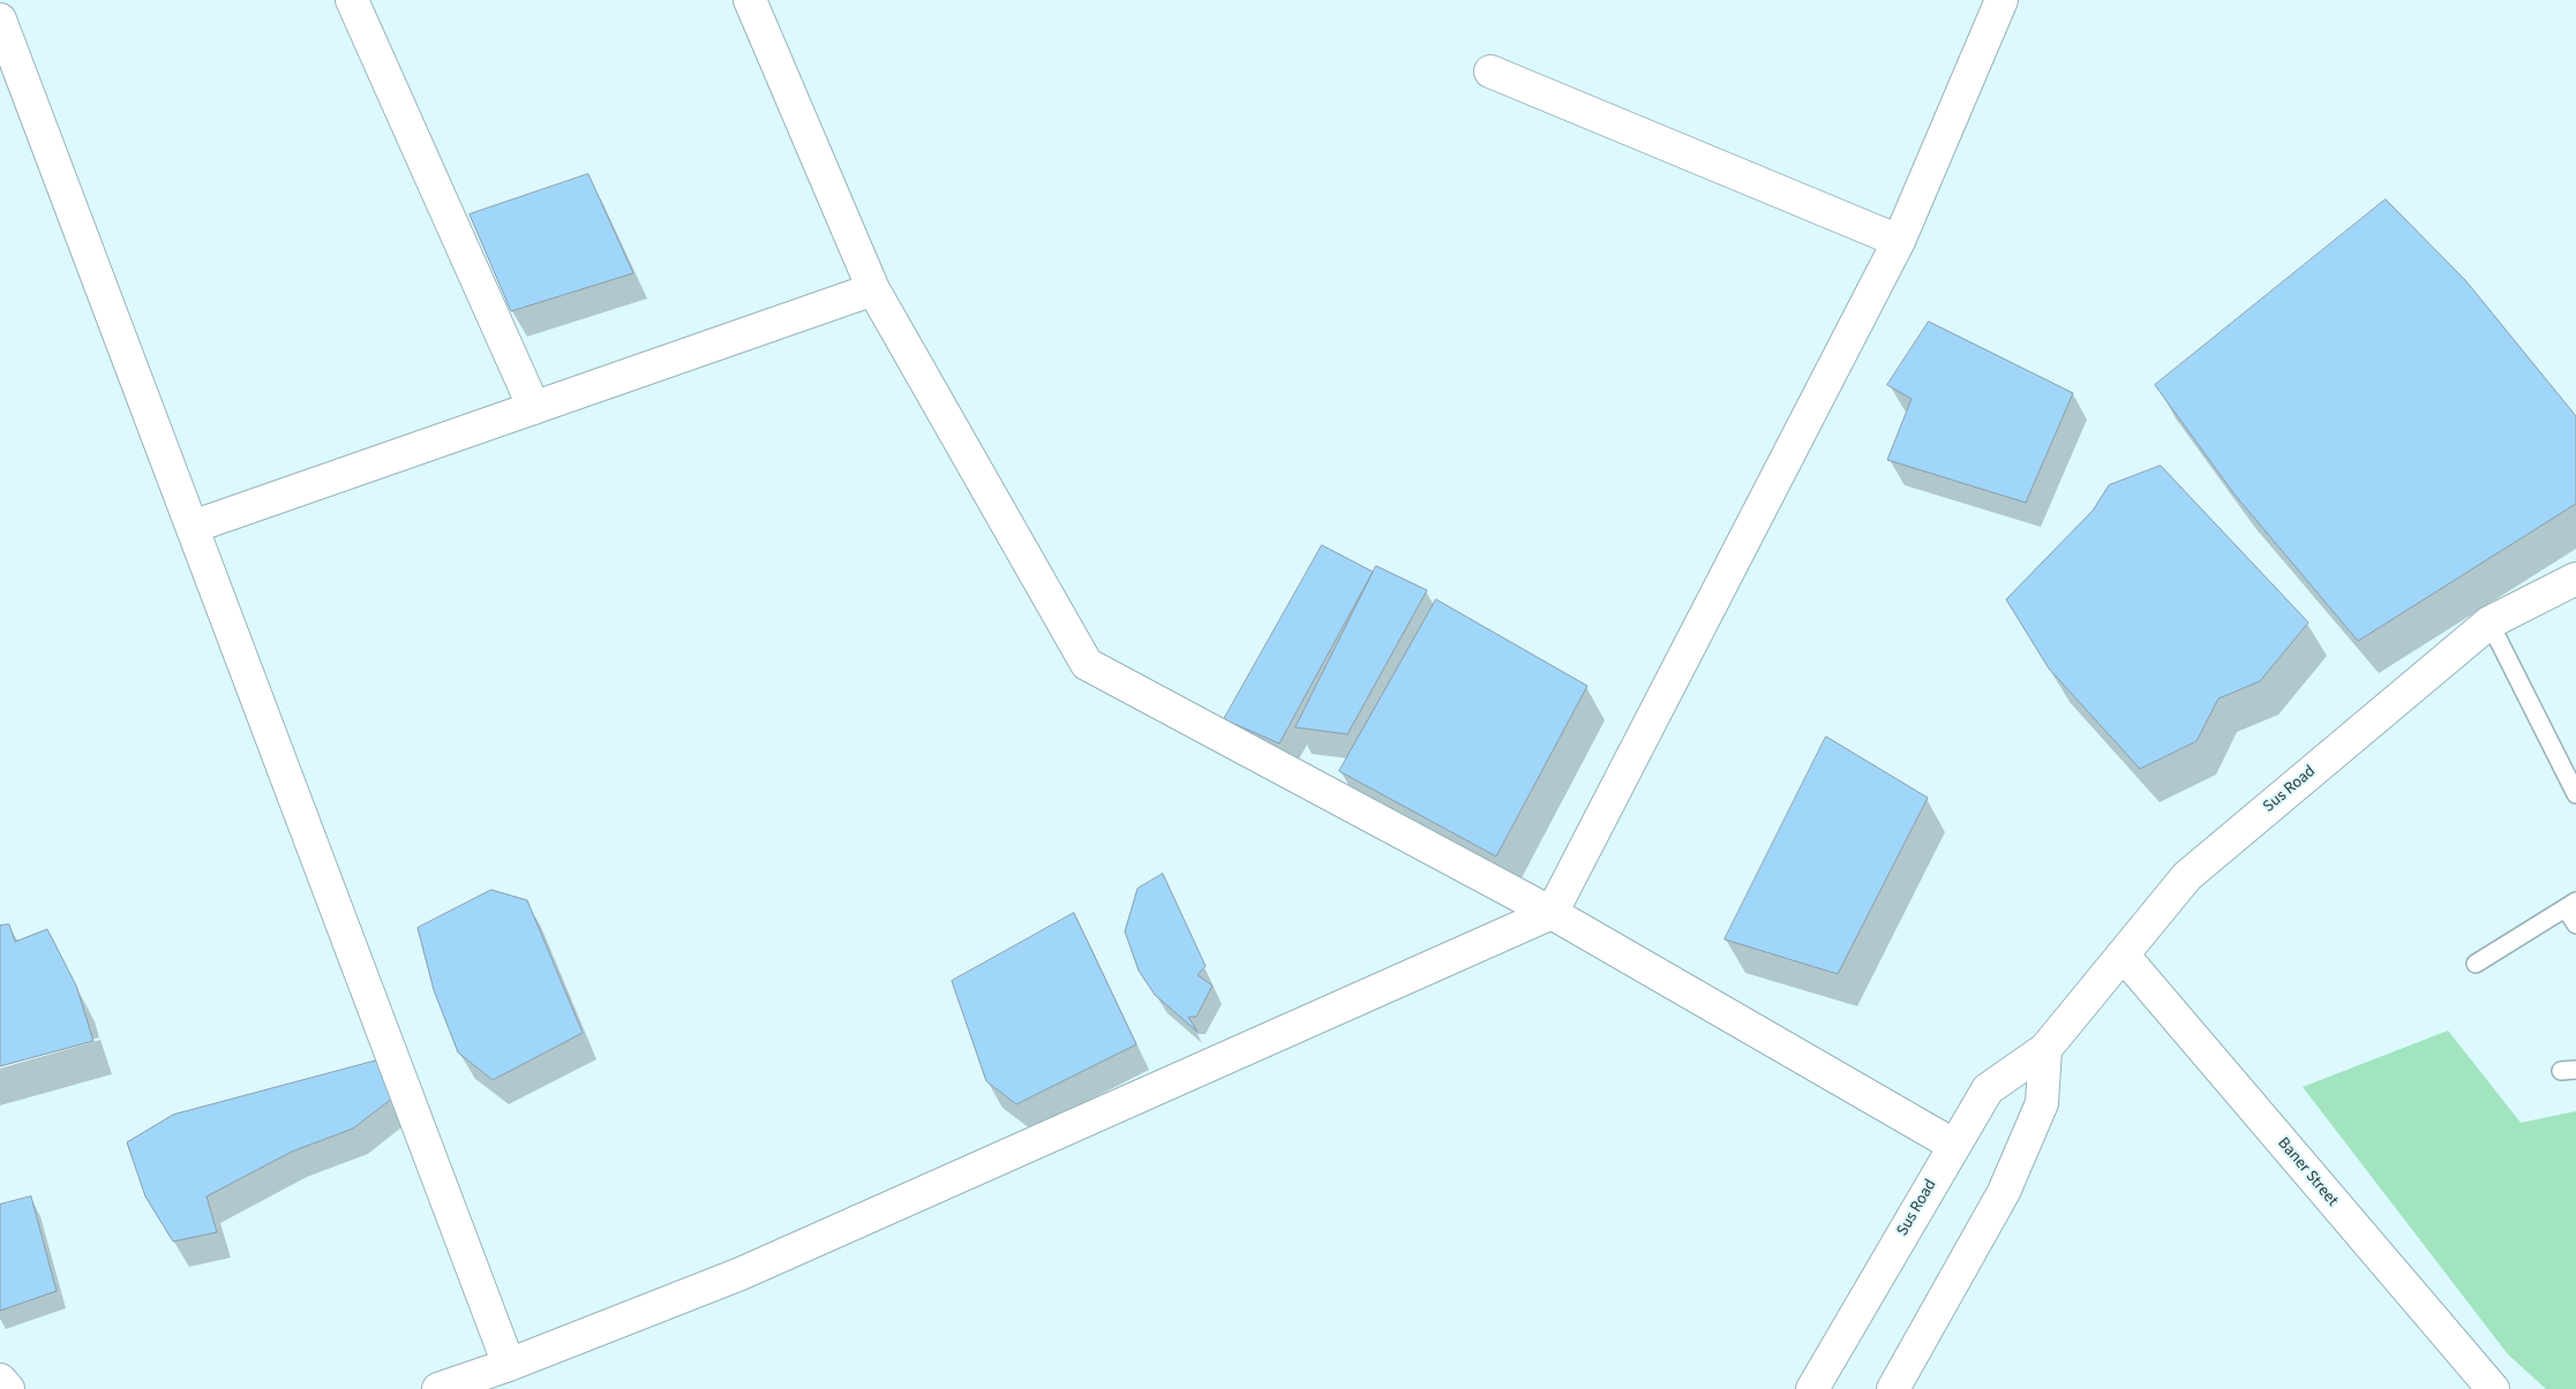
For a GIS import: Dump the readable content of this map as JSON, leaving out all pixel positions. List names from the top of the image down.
{
  "streets": {
    "street": ["Sus Road", "Baner Street"]
  },
  "crossings": [
    ["Sus Road", "Baner Street"]
  ]
}
